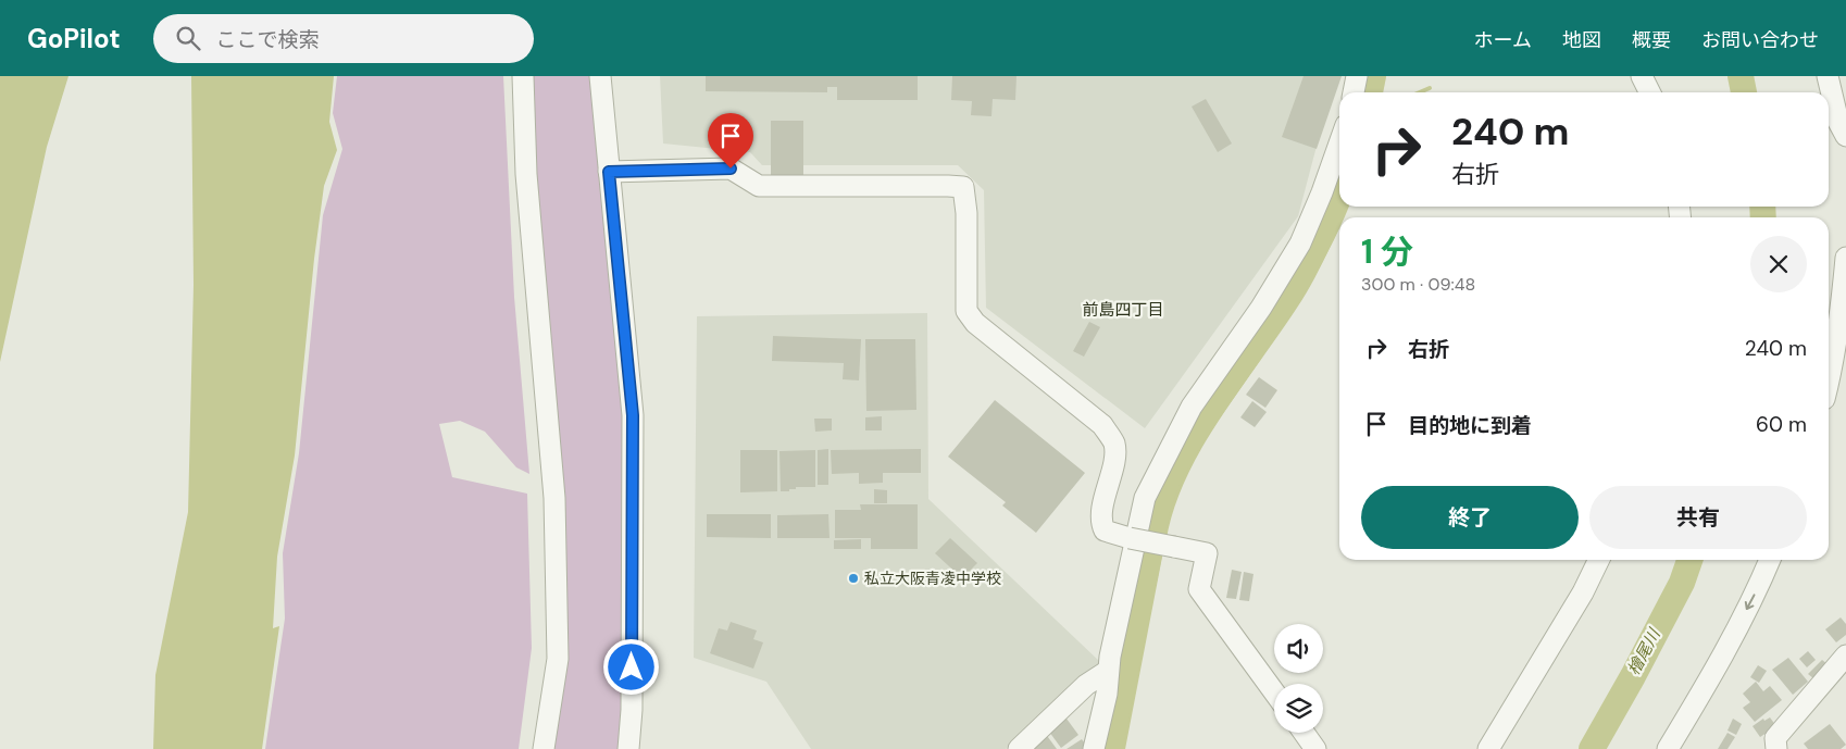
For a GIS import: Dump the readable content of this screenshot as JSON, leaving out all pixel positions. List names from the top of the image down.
{
  "districts": ["前島四丁目"],
  "water": ["檜尾川"],
  "places": ["私立大阪青凌中学校"],
  "page": {
    "header": "GoPilot",
    "search": "ここで検索",
    "nav": [
      "ホーム",
      "地図",
      "概要",
      "お問い合わせ"
    ],
    "turn": ["240 m", "右折"],
    "heading": ["1 分", "300 m · 09:48"],
    "list": [
      {
        "name": "右折",
        "value": "240 m"
      },
      {
        "name": "目的地に到着",
        "value": "60 m"
      }
    ],
    "buttons": ["終了", "共有"]
  }
}
